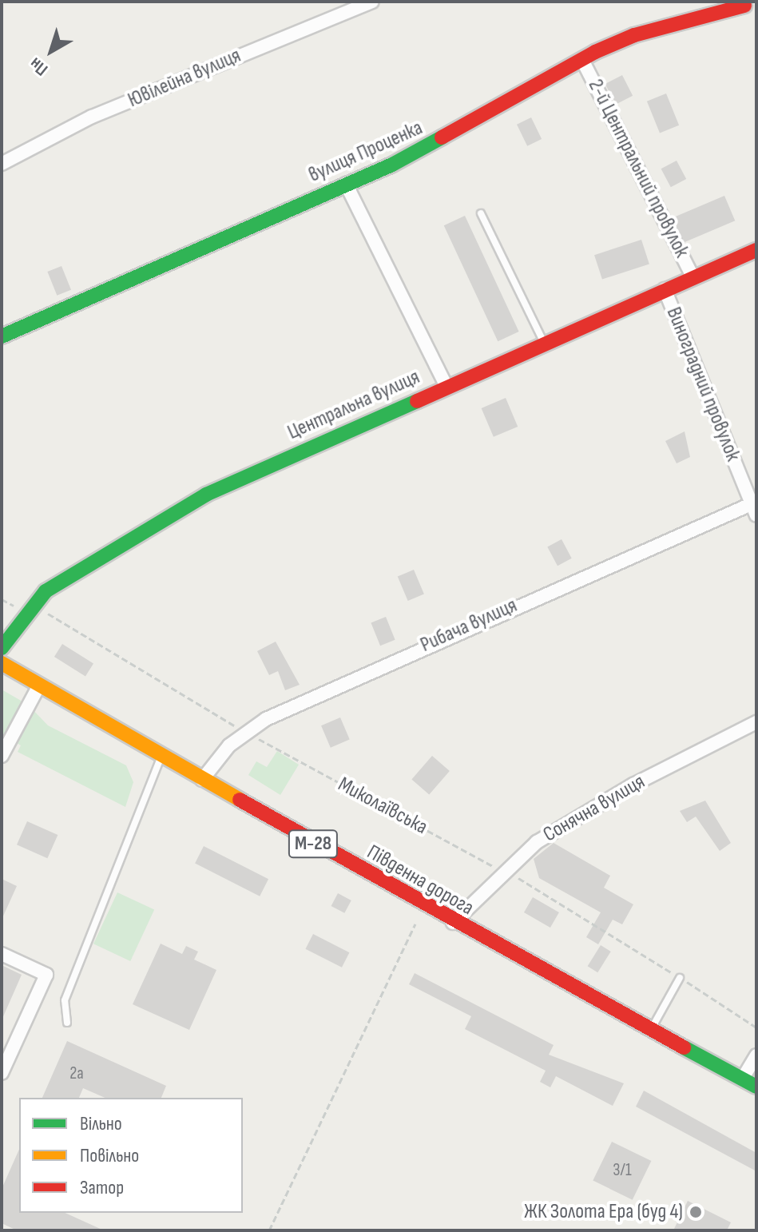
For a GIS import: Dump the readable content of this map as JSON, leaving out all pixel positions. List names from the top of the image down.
{
  "streets": {
    "main road": [
      "вулиця Проценка",
      "Центральна вулиця",
      "М-28",
      "Південна дорога"
    ],
    "street": [
      "Ювілейна вулиця",
      "2-й Центральний провулок",
      "Виноградний провулок",
      "Рибача вулиця",
      "Сонячна вулиця"
    ],
    "path": ["Миколаївська"]
  },
  "crossings": [
    ["вулиця Проценка", "2-й Центральний провулок"],
    ["2-й Центральний провулок", "Центральна вулиця"],
    ["Виноградний провулок", "Центральна вулиця"],
    ["Виноградний провулок", "Рибача вулиця"],
    ["Центральна вулиця", "Миколаївська"],
    ["Рибача вулиця", "Миколаївська"],
    ["Рибача вулиця", "Південна дорога"],
    ["Миколаївська", "Сонячна вулиця"],
    ["Сонячна вулиця", "Південна дорога"]
  ],
  "places": ["ЖК Золота Ера (буд 4)"],
  "house_numbers": ["2а", "3/1"],
  "legend": ["Вільно", "Повільно", "Затор"],
  "north": "bottom left"
}
